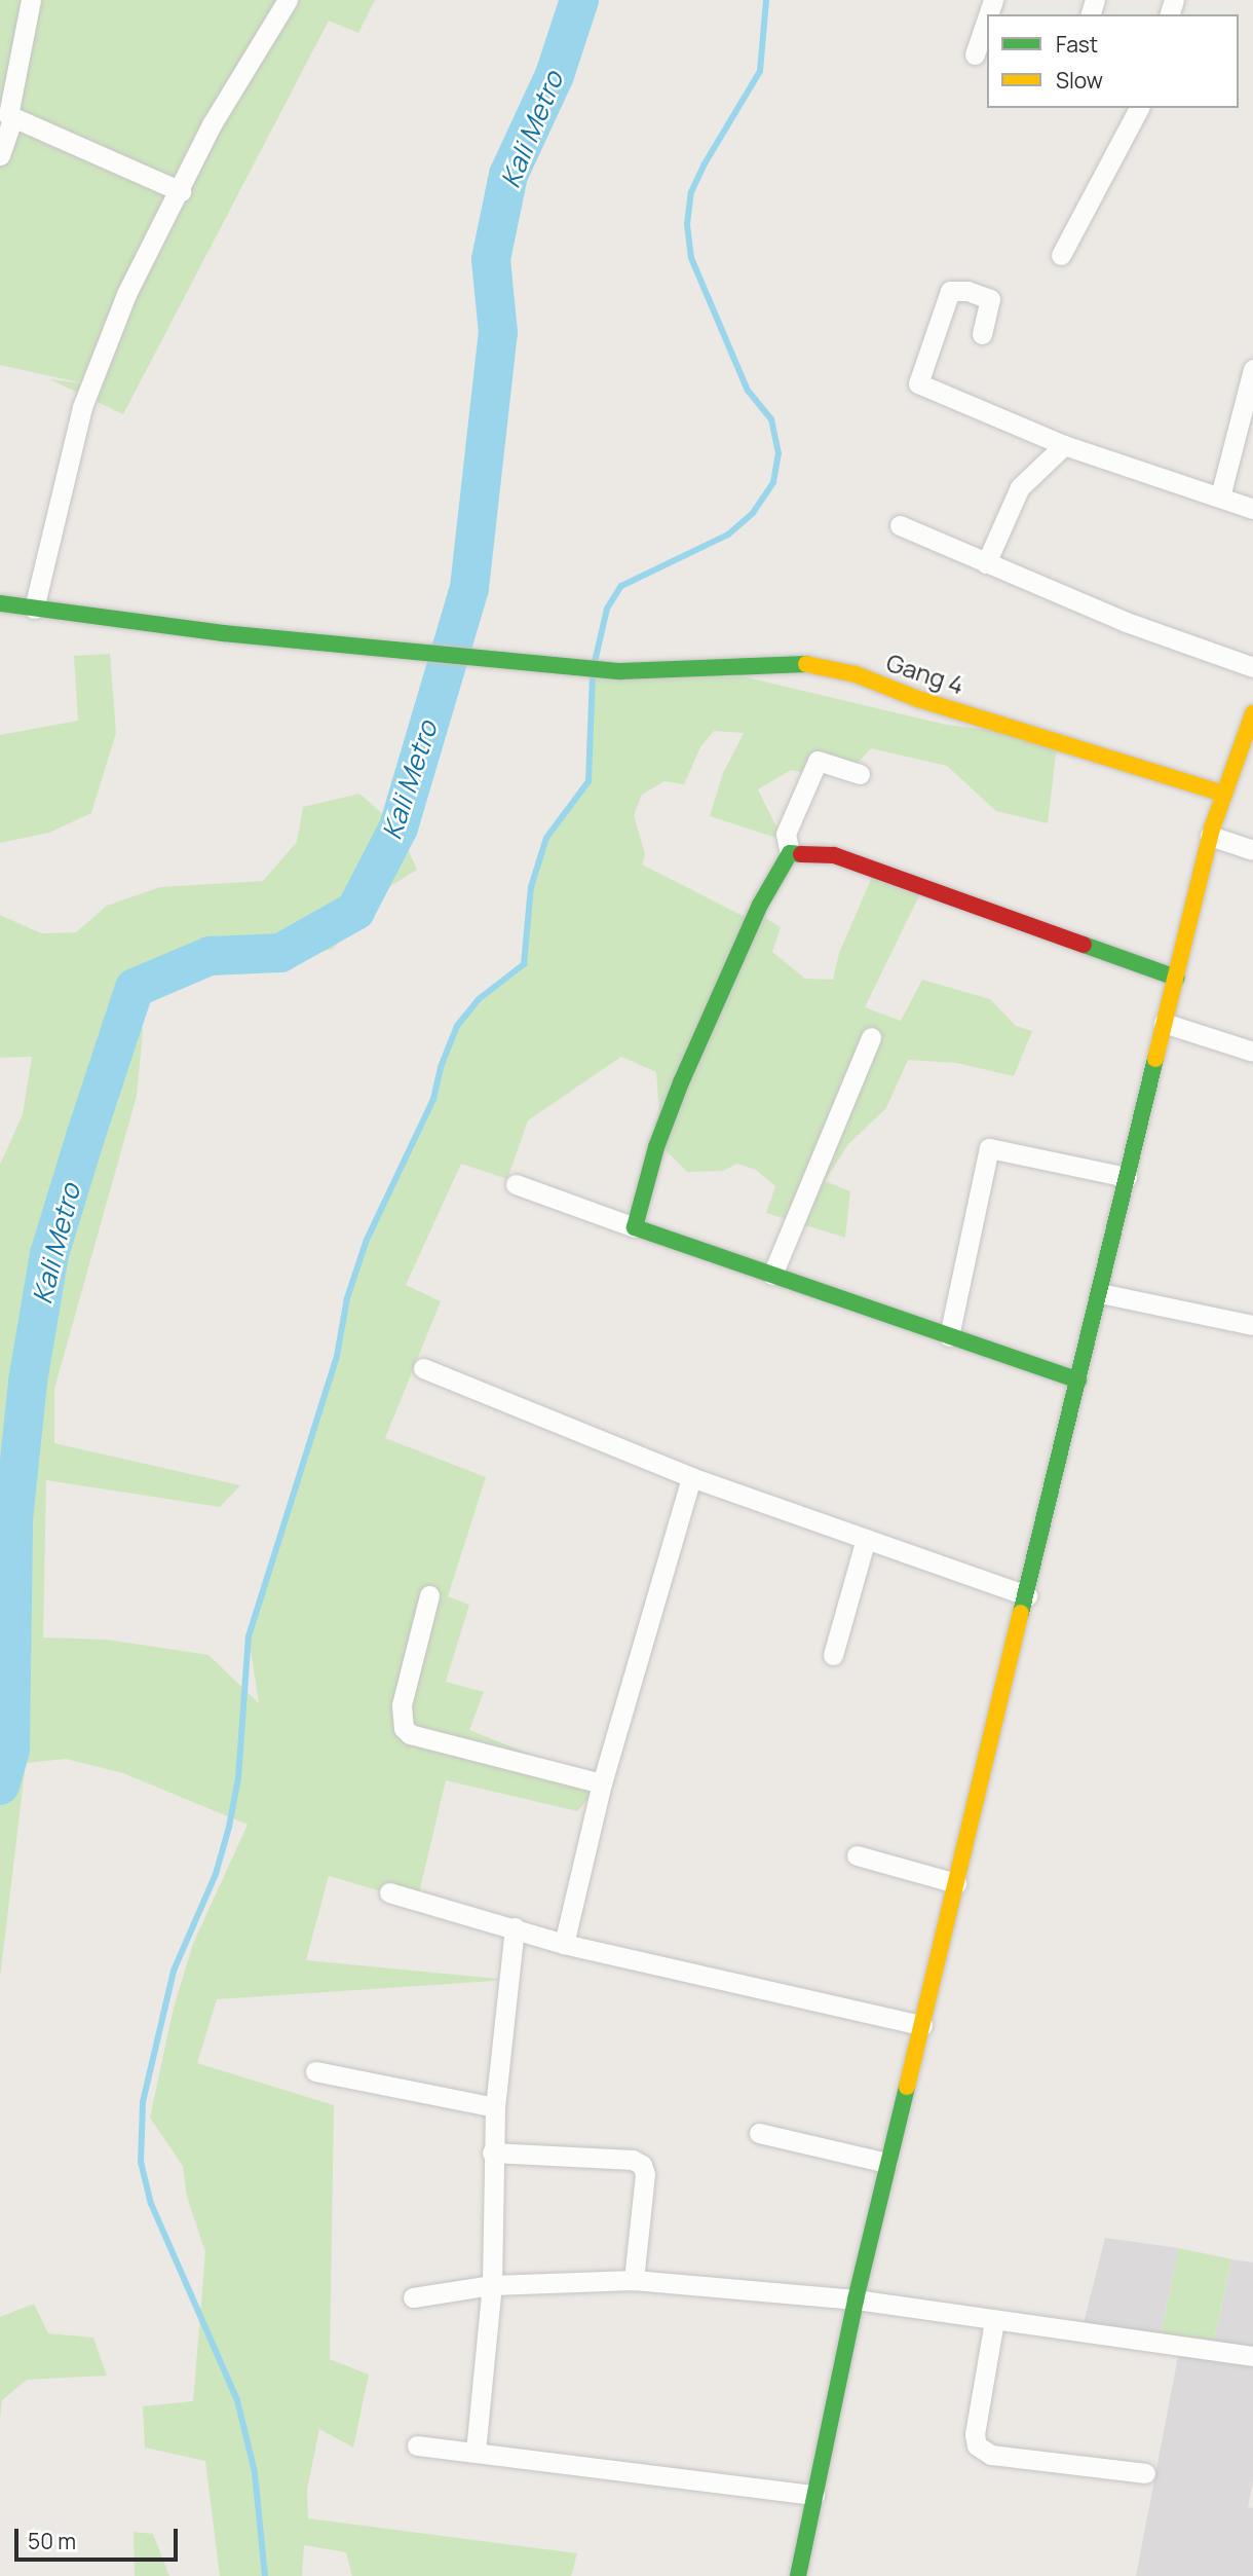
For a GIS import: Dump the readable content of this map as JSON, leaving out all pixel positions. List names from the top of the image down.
{
  "streets": {
    "street": ["Gang 4"]
  },
  "water": ["Kali Metro"],
  "legend": ["Fast", "Slow"],
  "scale_bar": "50 m"
}
